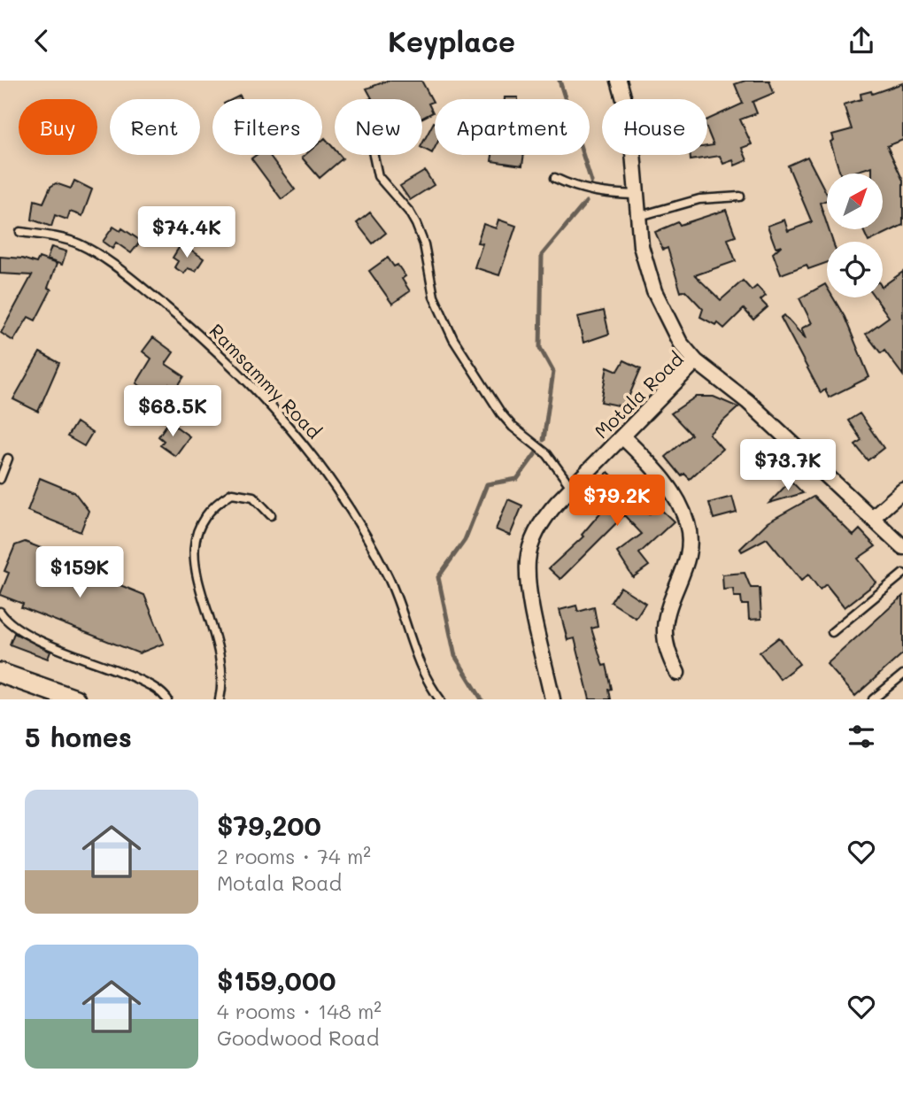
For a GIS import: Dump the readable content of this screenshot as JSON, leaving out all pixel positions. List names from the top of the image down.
{
  "streets": {
    "street": ["Motala Road"],
    "lane": ["Ramsammy Road"]
  },
  "north": "top right",
  "page": {
    "header": "Keyplace",
    "chip": [
      "Buy",
      "Rent",
      "Filters",
      "New",
      "Apartment",
      "House"
    ],
    "price": [
      "$74.4K",
      "$68.5K",
      "$73.7K",
      "$79.2K",
      "$159K"
    ],
    "heading": "5 homes",
    "list": [
      {
        "name": "$79,200",
        "note": "2 rooms · 74 m² · Motala Road"
      },
      {
        "name": "$159,000",
        "note": "4 rooms · 148 m² · Goodwood Road"
      }
    ]
  }
}
